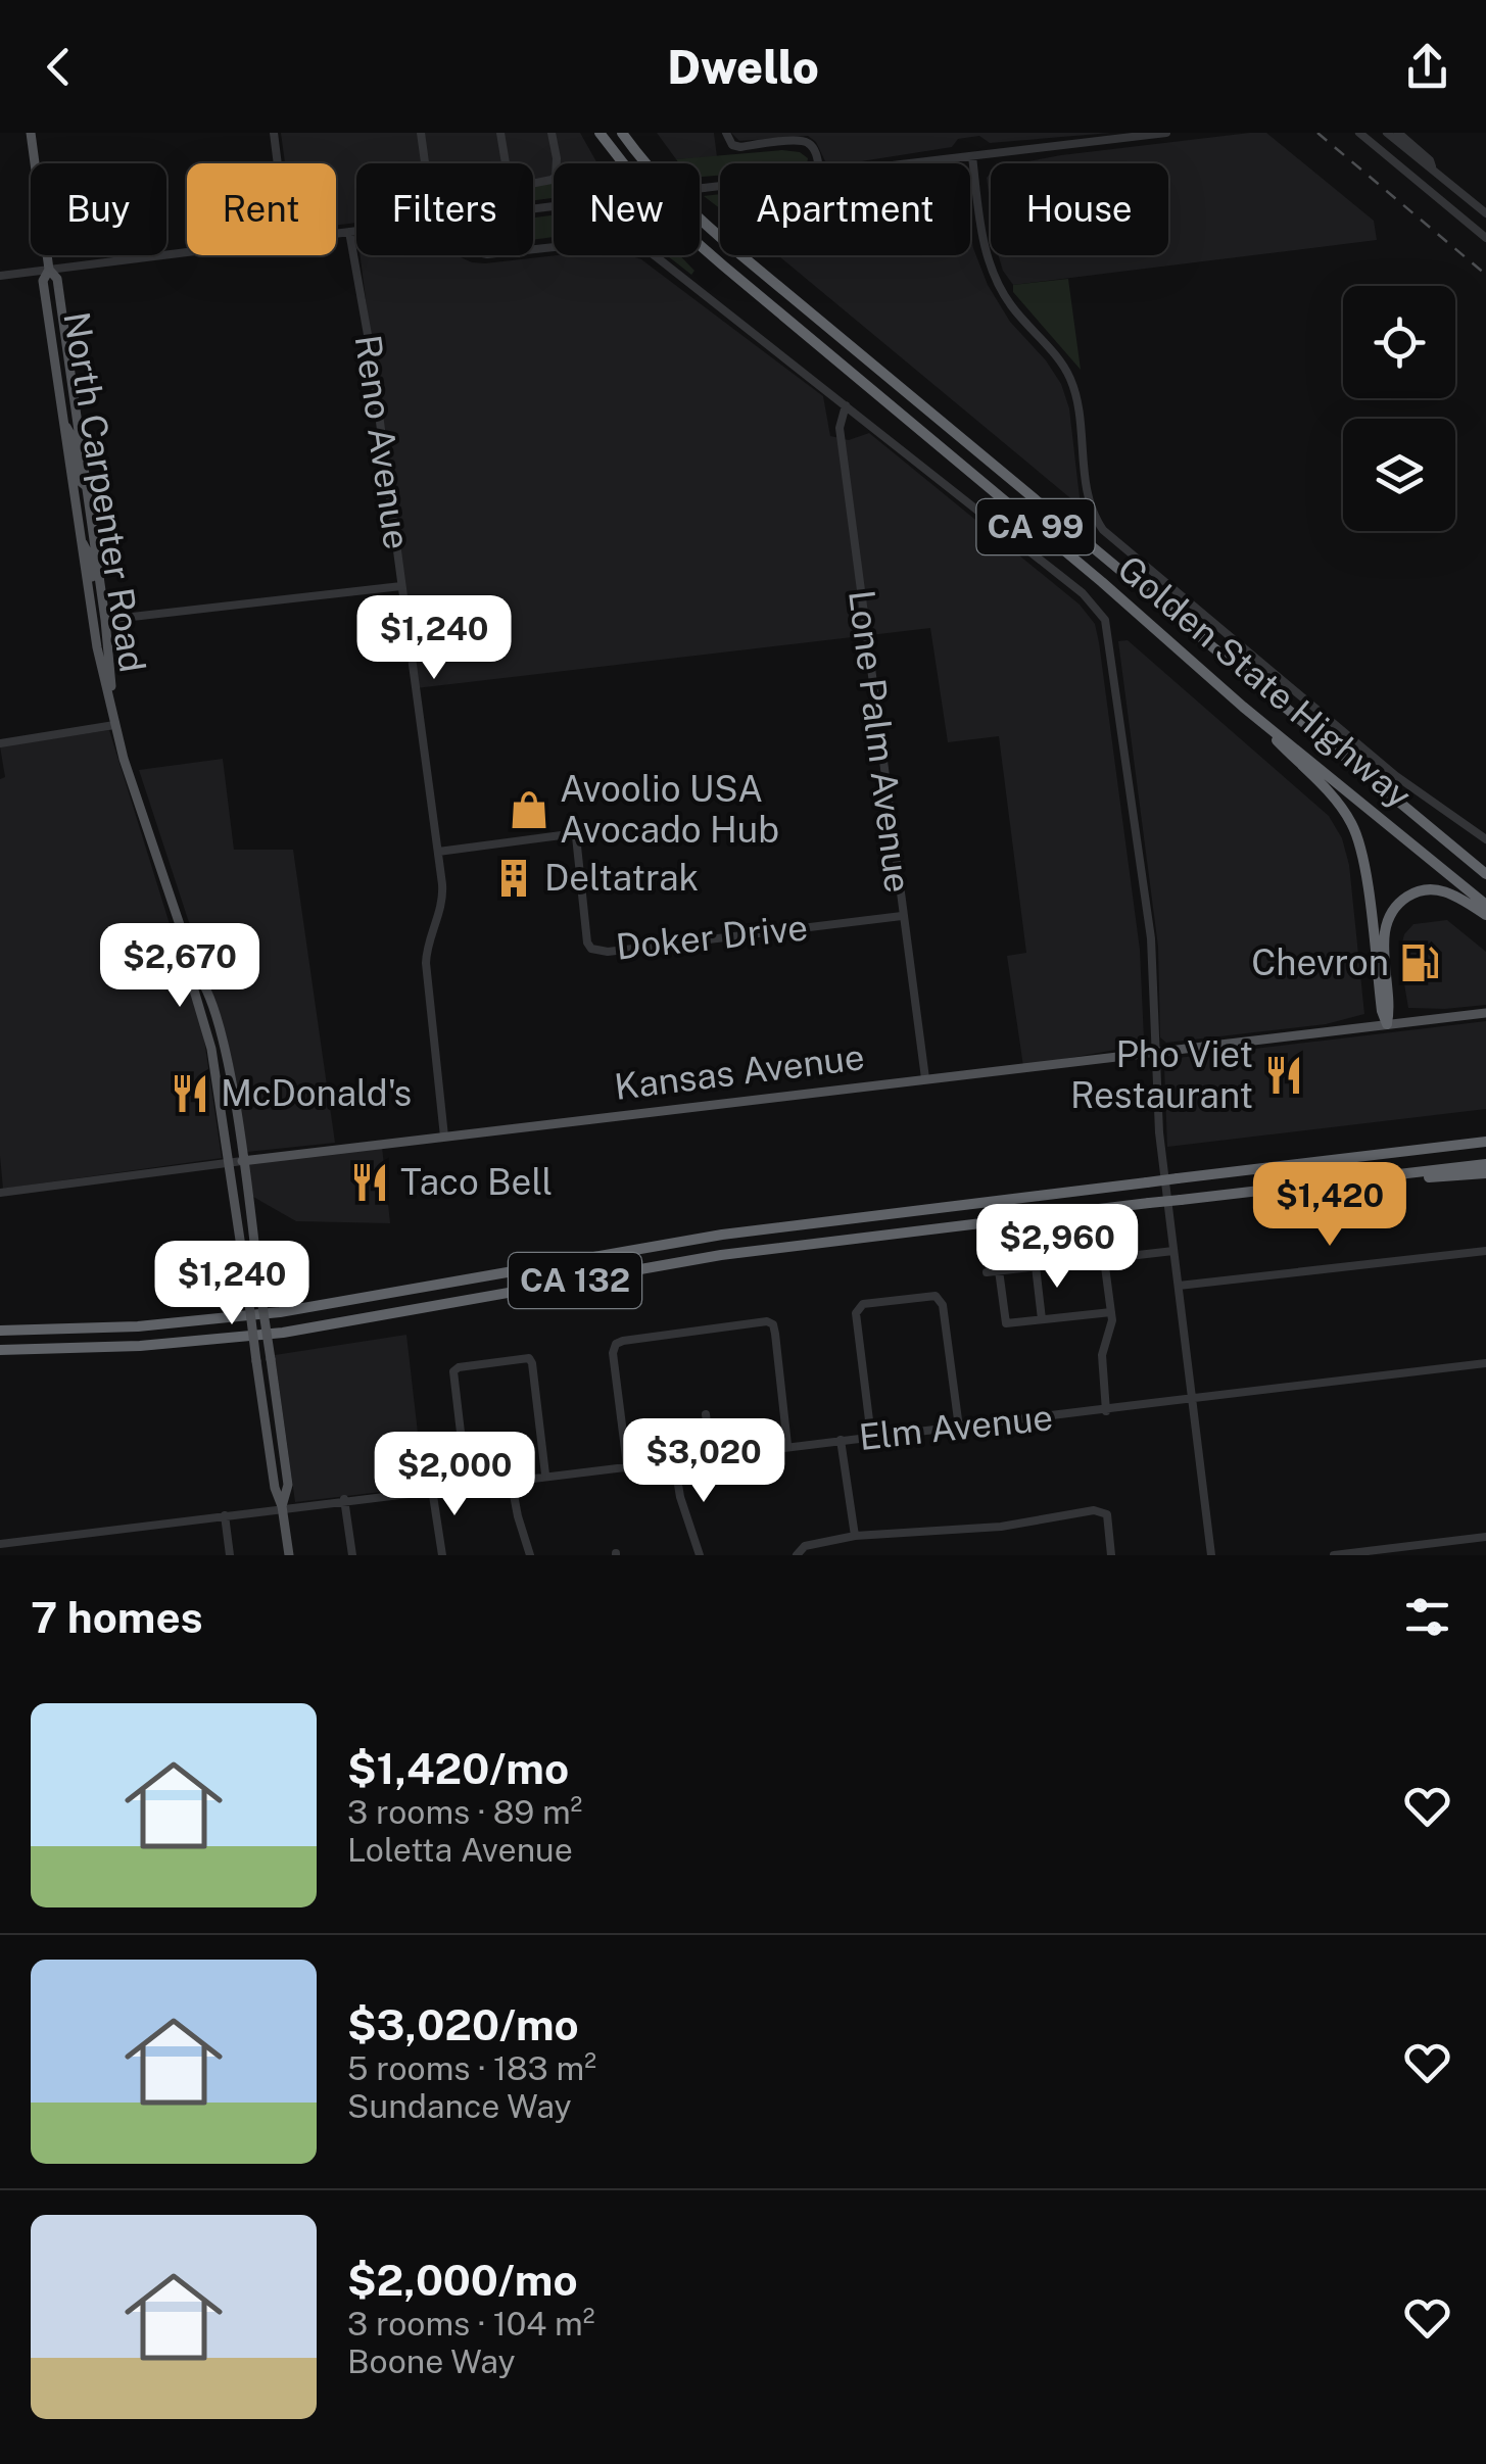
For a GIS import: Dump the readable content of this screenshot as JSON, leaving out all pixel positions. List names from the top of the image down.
{
  "streets": {
    "highway": ["CA 99", "Golden State Highway", "CA 132"],
    "main road": ["North Carpenter Road", "Kansas Avenue"],
    "street": [
      "Reno Avenue",
      "Lone Palm Avenue",
      "Doker Drive",
      "Elm Avenue"
    ]
  },
  "crossings": [
    ["Reno Avenue", "Doker Drive"],
    ["Reno Avenue", "Kansas Avenue"],
    ["North Carpenter Road", "Kansas Avenue"],
    ["North Carpenter Road", "Elm Avenue"],
    ["Lone Palm Avenue", "Doker Drive"],
    ["Lone Palm Avenue", "Kansas Avenue"]
  ],
  "places": {
    "shop": ["Avoolio USA Avocado Hub"],
    "building": ["Deltatrak"],
    "fuel station": ["Chevron"],
    "restaurant": ["Pho Viet Restaurant", "McDonald's", "Taco Bell"]
  },
  "page": {
    "header": "Dwello",
    "chip": [
      "Buy",
      "Rent",
      "Filters",
      "New",
      "Apartment",
      "House"
    ],
    "price": [
      "$1,240",
      "$2,670",
      "$1,420",
      "$2,960",
      "$1,240",
      "$3,020",
      "$2,000"
    ],
    "heading": "7 homes",
    "list": [
      {
        "name": "$1,420/mo",
        "note": "3 rooms · 89 m² · Loletta Avenue"
      },
      {
        "name": "$3,020/mo",
        "note": "5 rooms · 183 m² · Sundance Way"
      },
      {
        "name": "$2,000/mo",
        "note": "3 rooms · 104 m² · Boone Way"
      }
    ]
  }
}
